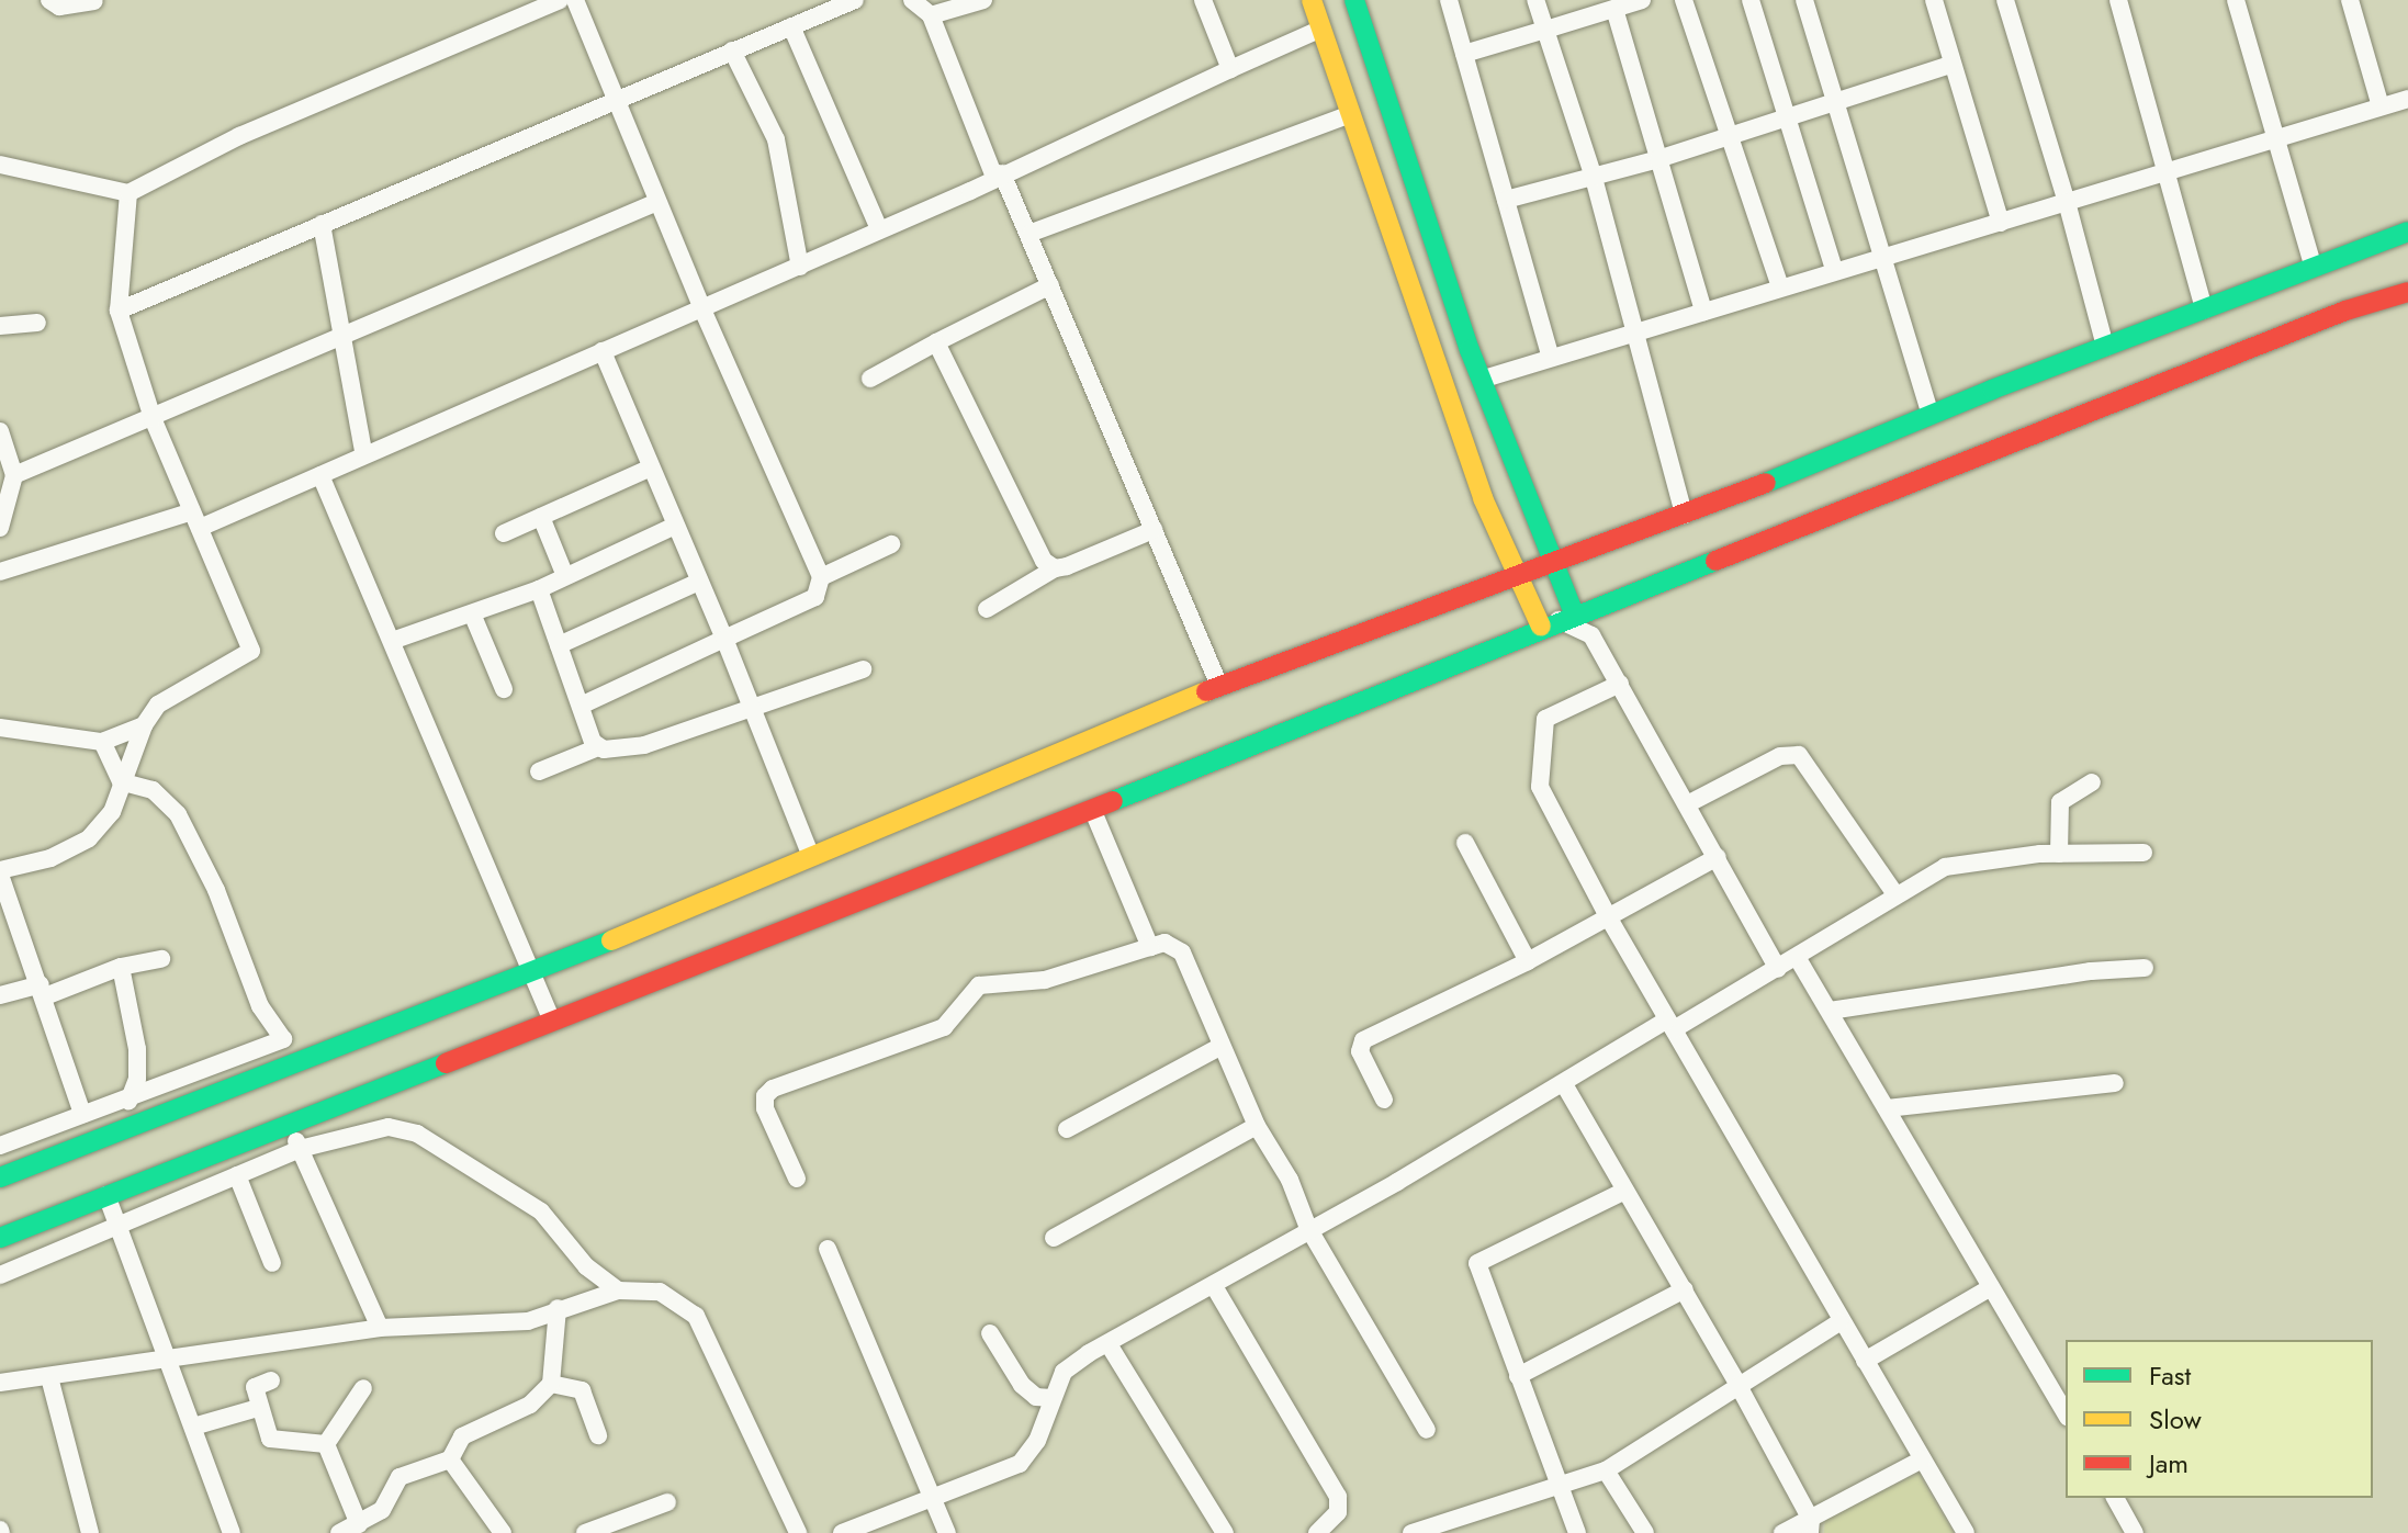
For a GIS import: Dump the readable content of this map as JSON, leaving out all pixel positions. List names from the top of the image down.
{
  "legend": ["Fast", "Slow", "Jam"]
}
